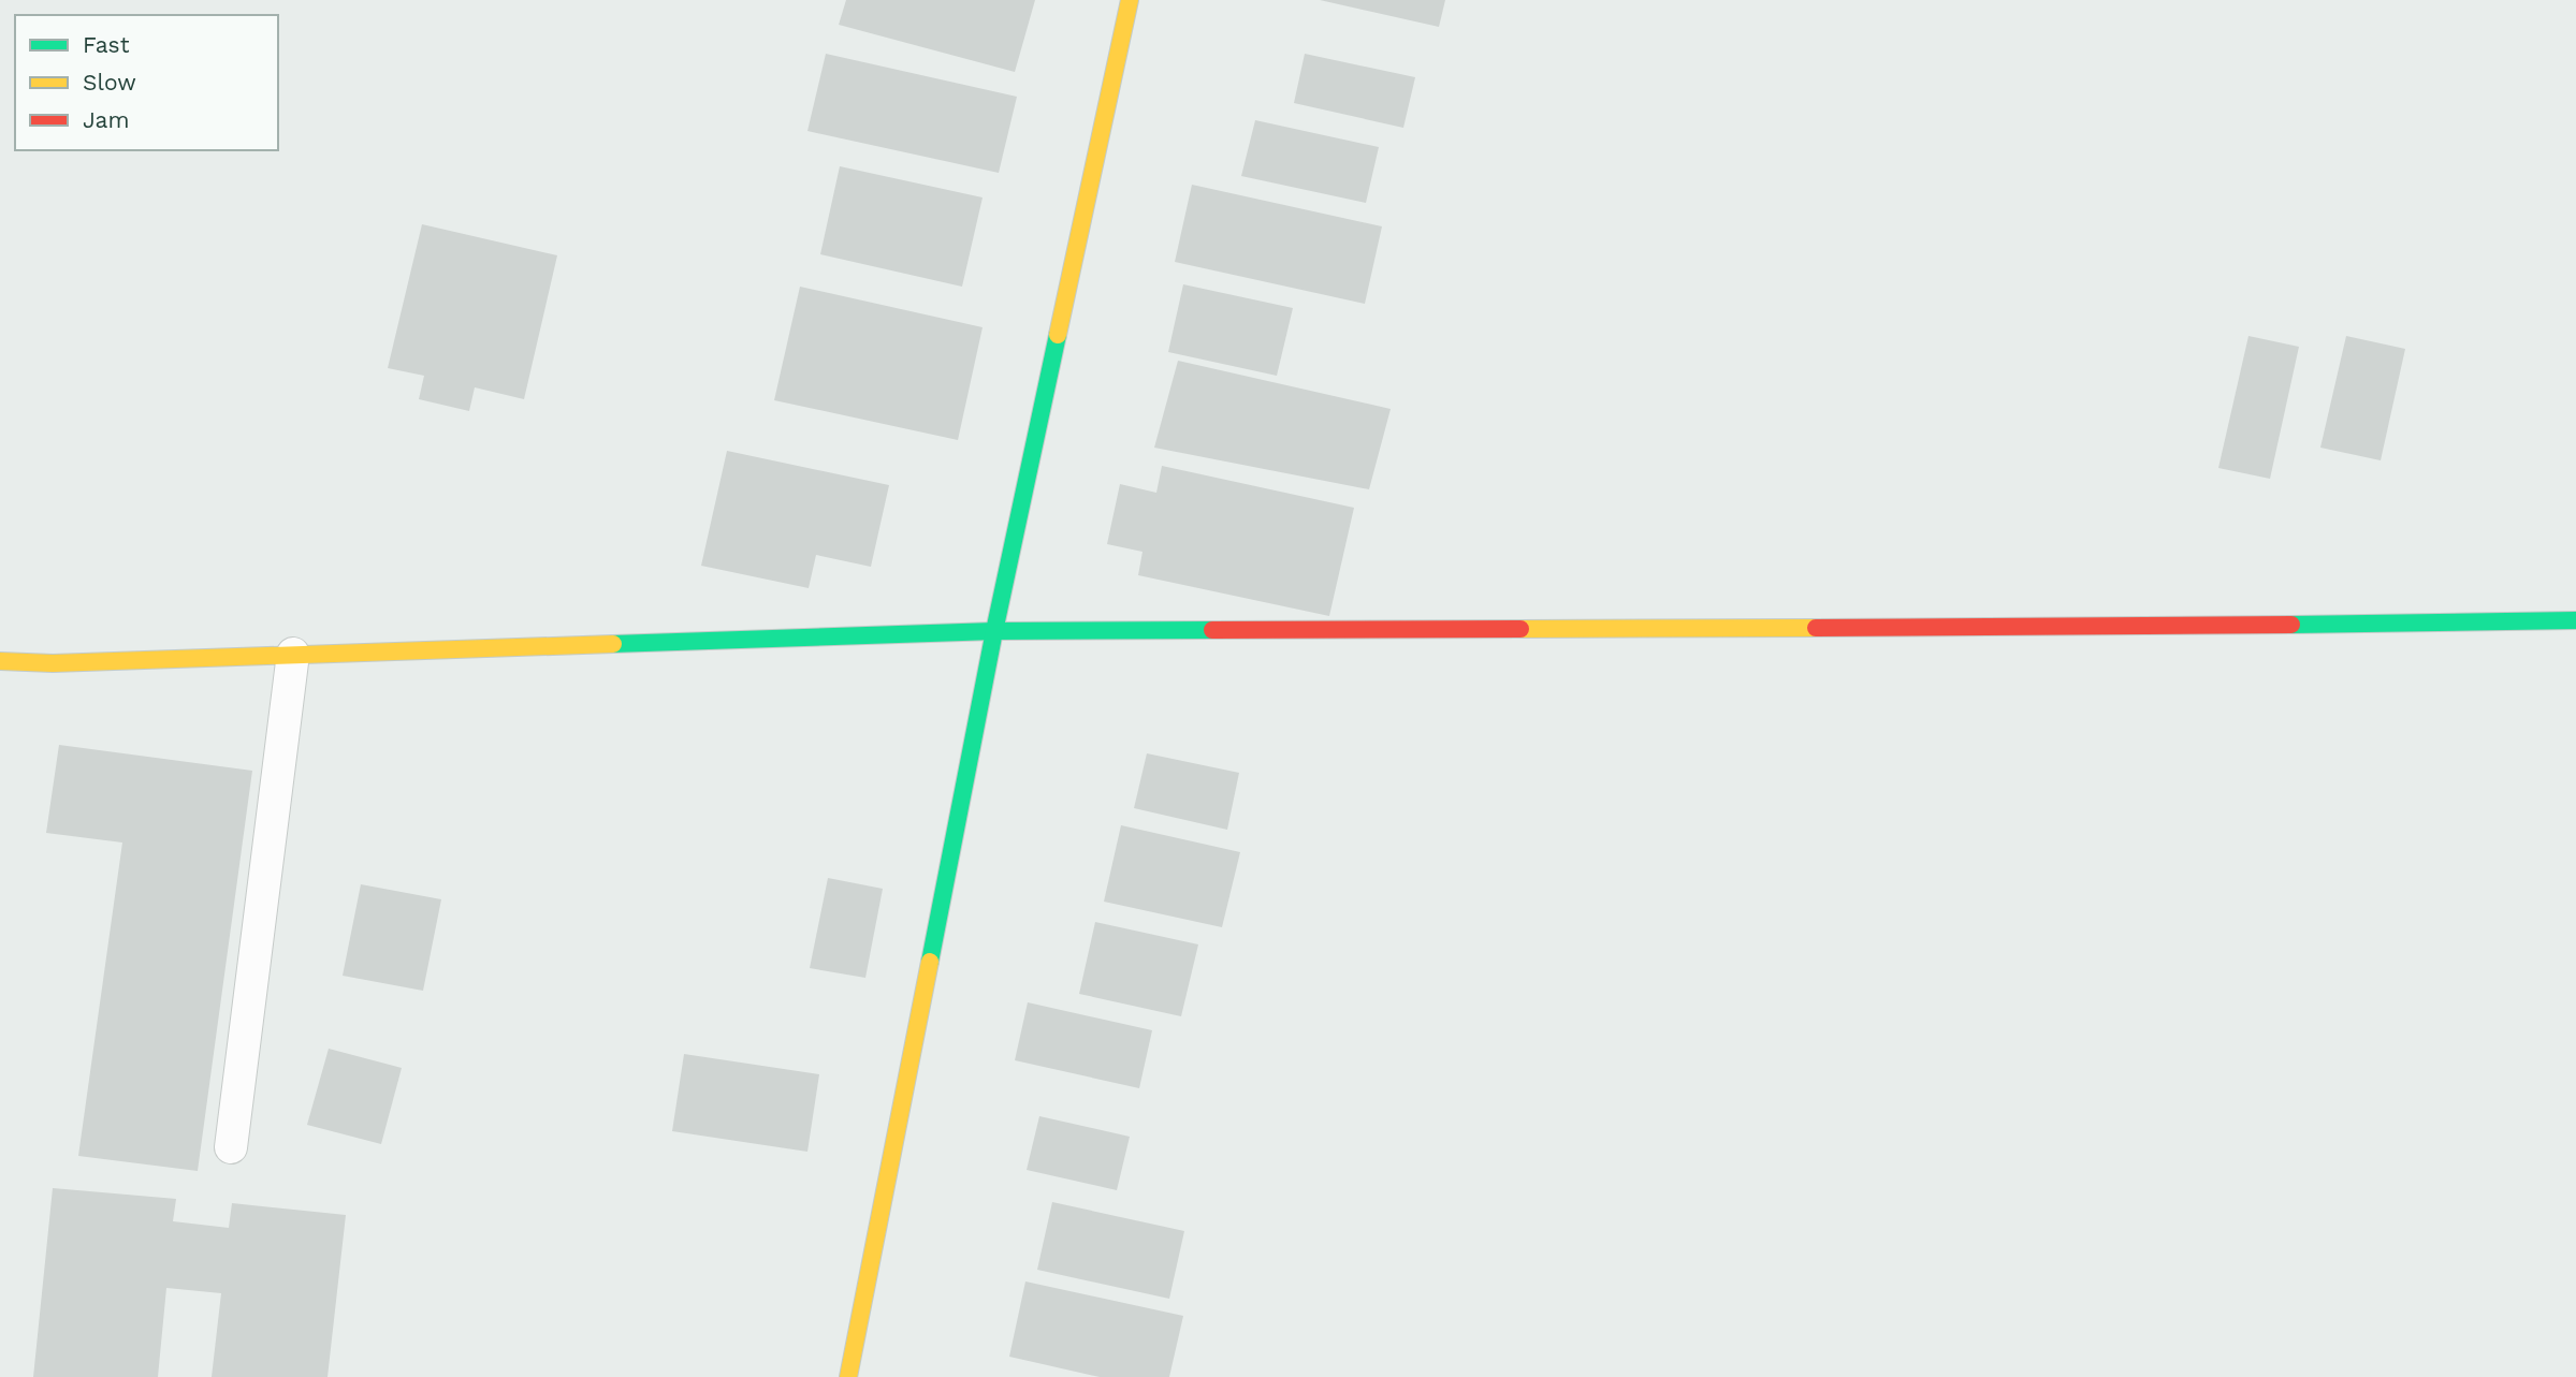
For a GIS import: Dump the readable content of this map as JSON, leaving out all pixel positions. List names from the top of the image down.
{
  "legend": ["Fast", "Slow", "Jam"]
}
